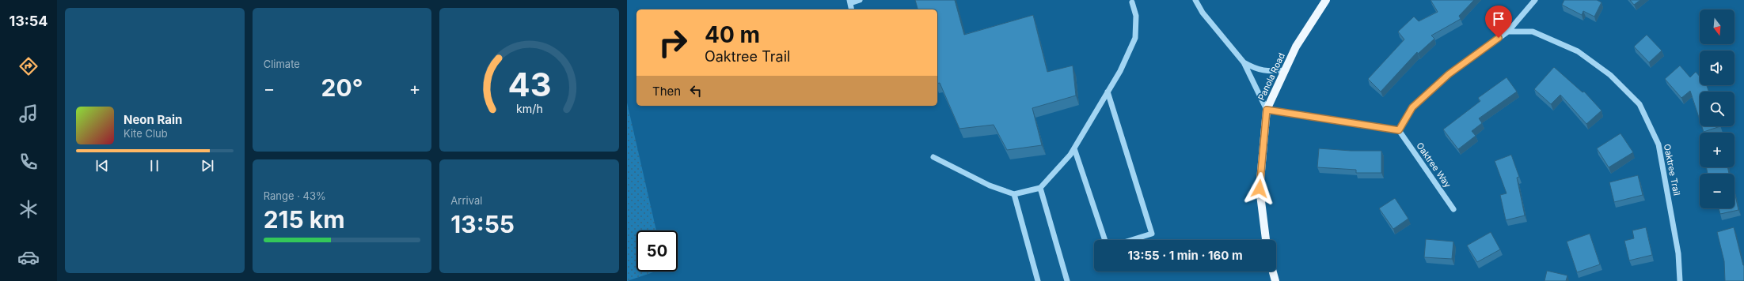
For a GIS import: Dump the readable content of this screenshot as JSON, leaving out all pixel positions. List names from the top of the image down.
{
  "streets": {
    "main road": ["Panola Road"],
    "street": ["Oaktree Way", "Oaktree Trail"]
  },
  "north": "bottom",
  "page": {
    "tabs": "13:54",
    "tile": [
      "Climate",
      ["Range · 43%", "215 km"],
      ["Arrival", "13:55"]
    ],
    "map_buttons": ["+", "−"],
    "turn": ["40 m", "Oaktree Trail"],
    "heat": ["−", "20°", "+"],
    "then": "Then",
    "song": ["Neon Rain", "Kite Club"],
    "limit": "50",
    "trip": "13:55 · 1 min · 160 m",
    "gauge": ["43", "km/h"]
  }
}
